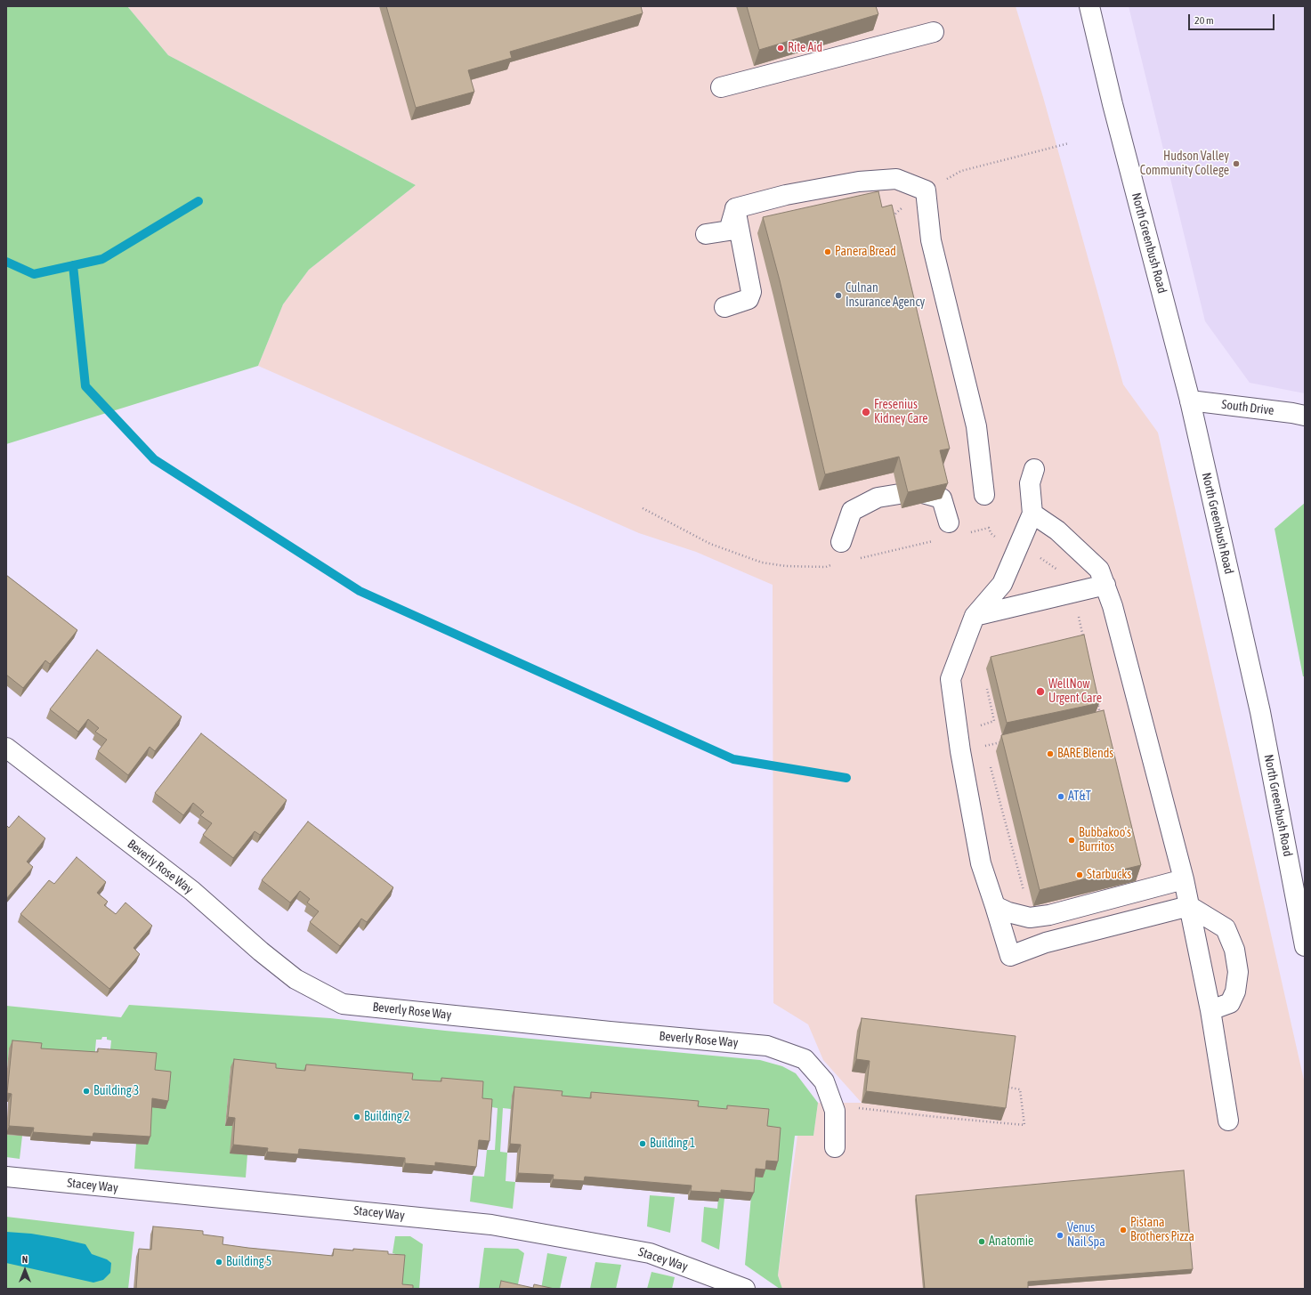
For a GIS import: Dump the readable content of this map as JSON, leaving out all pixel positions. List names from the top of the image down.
{
  "streets": {
    "street": [
      "North Greenbush Road",
      "South Drive",
      "Beverly Rose Way",
      "Stacey Way"
    ]
  },
  "crossings": [
    ["North Greenbush Road", "South Drive"]
  ],
  "places": [
    "Rite Aid",
    "Hudson Valley Community College",
    "Panera Bread",
    "Culnan Insurance Agency",
    "Fresenius Kidney Care",
    "WellNow Urgent Care",
    "BARE Blends",
    "AT&T",
    "Bubbakoo's Burritos",
    "Starbucks",
    "Building 3",
    "Building 2",
    "Building 1",
    "Pistana Brothers Pizza",
    "Venus Nail Spa",
    "Anatomie",
    "Building 5"
  ],
  "scale_bar": "20 m",
  "north": "top"
}
